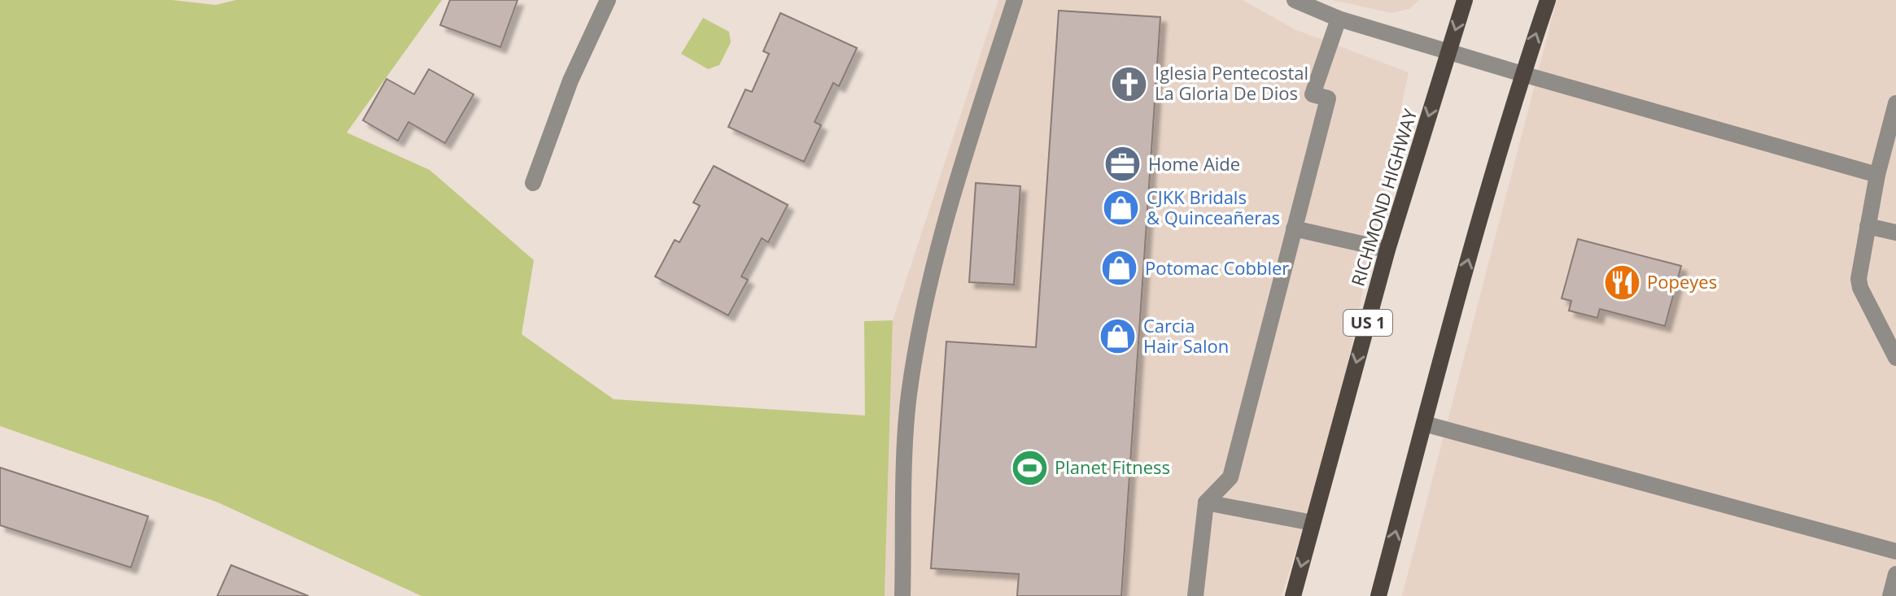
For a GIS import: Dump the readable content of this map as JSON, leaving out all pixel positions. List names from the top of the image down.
{
  "streets": {
    "main road": ["RICHMOND HIGHWAY", "US 1"]
  },
  "places": {
    "church": ["Iglesia Pentecostal La Gloria De Dios"],
    "office": ["Home Aide"],
    "shop": ["CJKK Bridals & Quinceañeras", "Potomac Cobbler", "Carcia Hair Salon"],
    "restaurant": ["Popeyes"],
    "sports": ["Planet Fitness"]
  }
}
